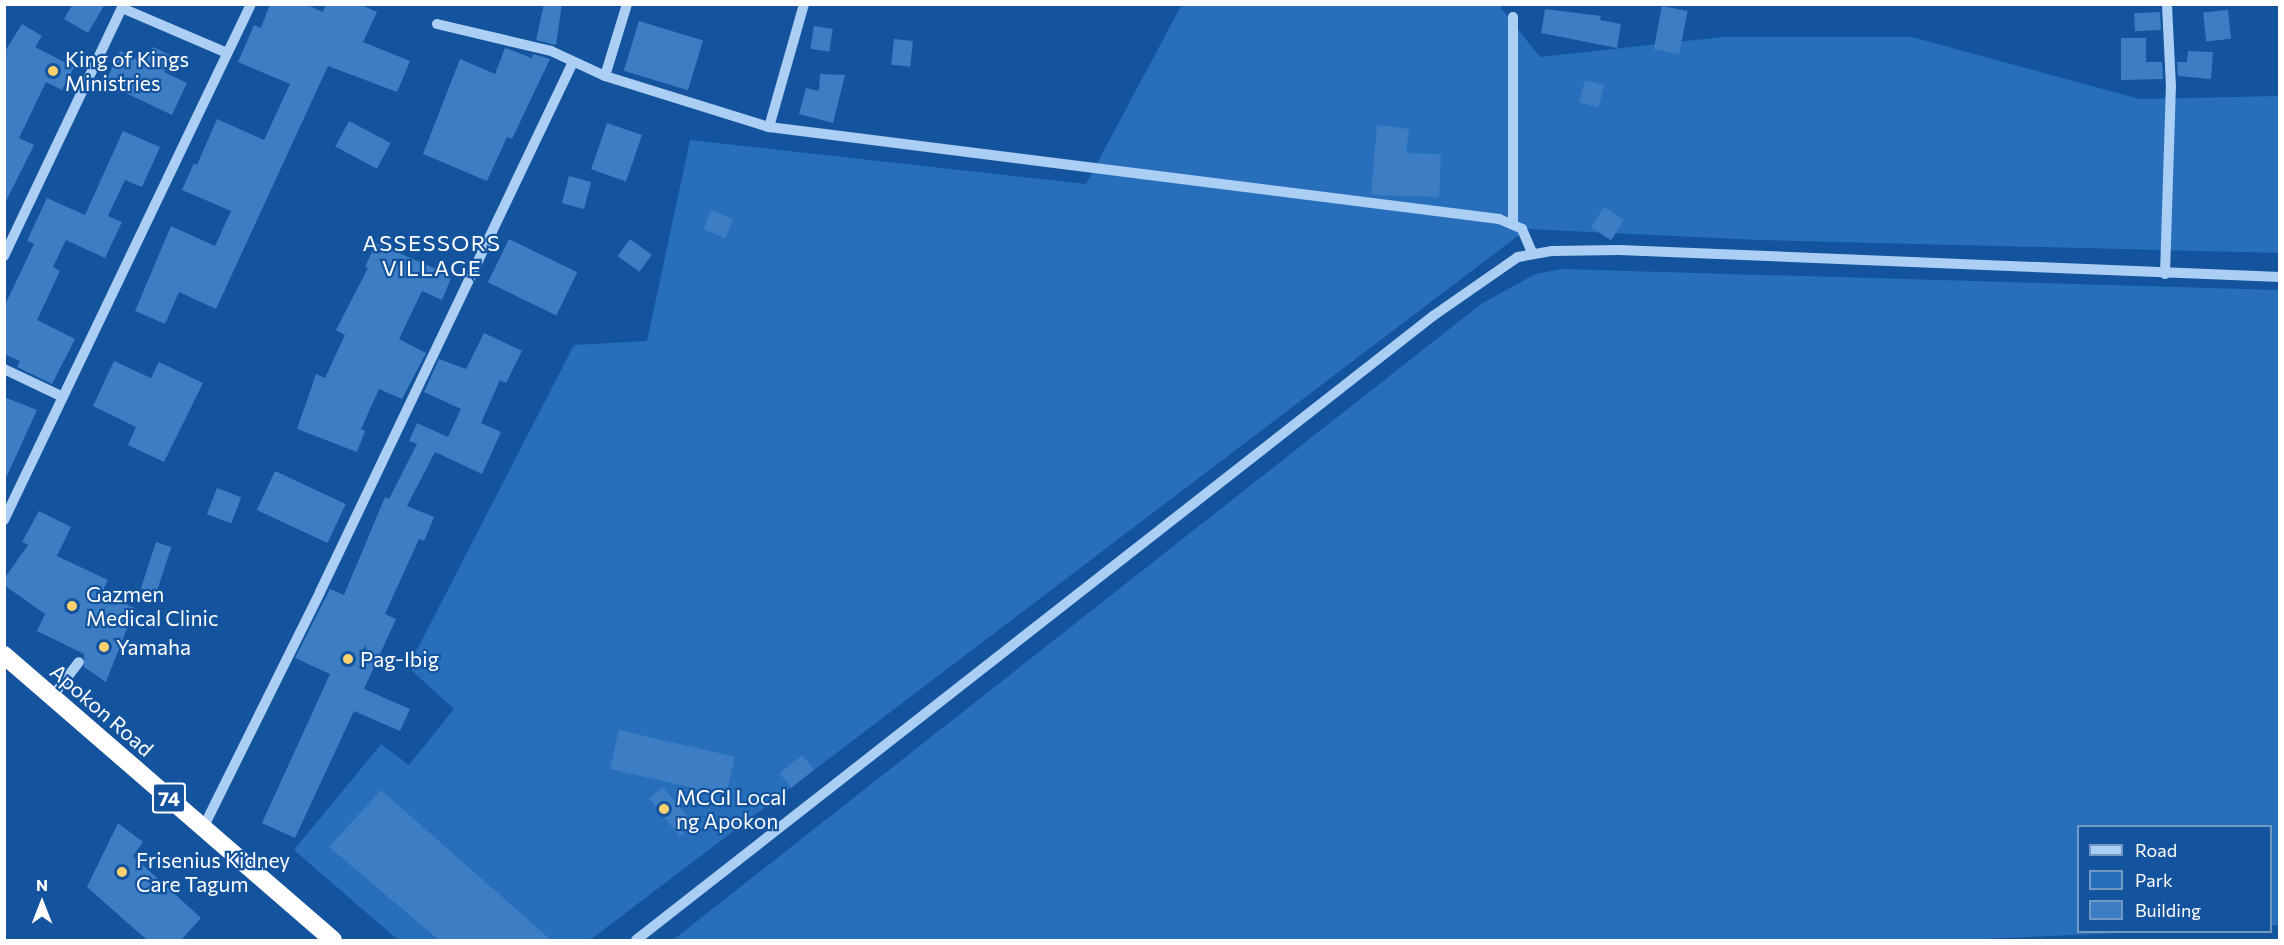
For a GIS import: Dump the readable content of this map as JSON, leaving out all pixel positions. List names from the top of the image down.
{
  "streets": {
    "highway": ["Apokon Road", "74"]
  },
  "districts": ["ASSESSORS VILLAGE"],
  "places": [
    "King of Kings Ministries",
    "Gazmen Medical Clinic",
    "Yamaha",
    "Pag-Ibig",
    "MCGI Local ng Apokon",
    "Frisenius Kidney Care Tagum"
  ],
  "legend": ["Road", "Park", "Building"],
  "north": "top"
}
